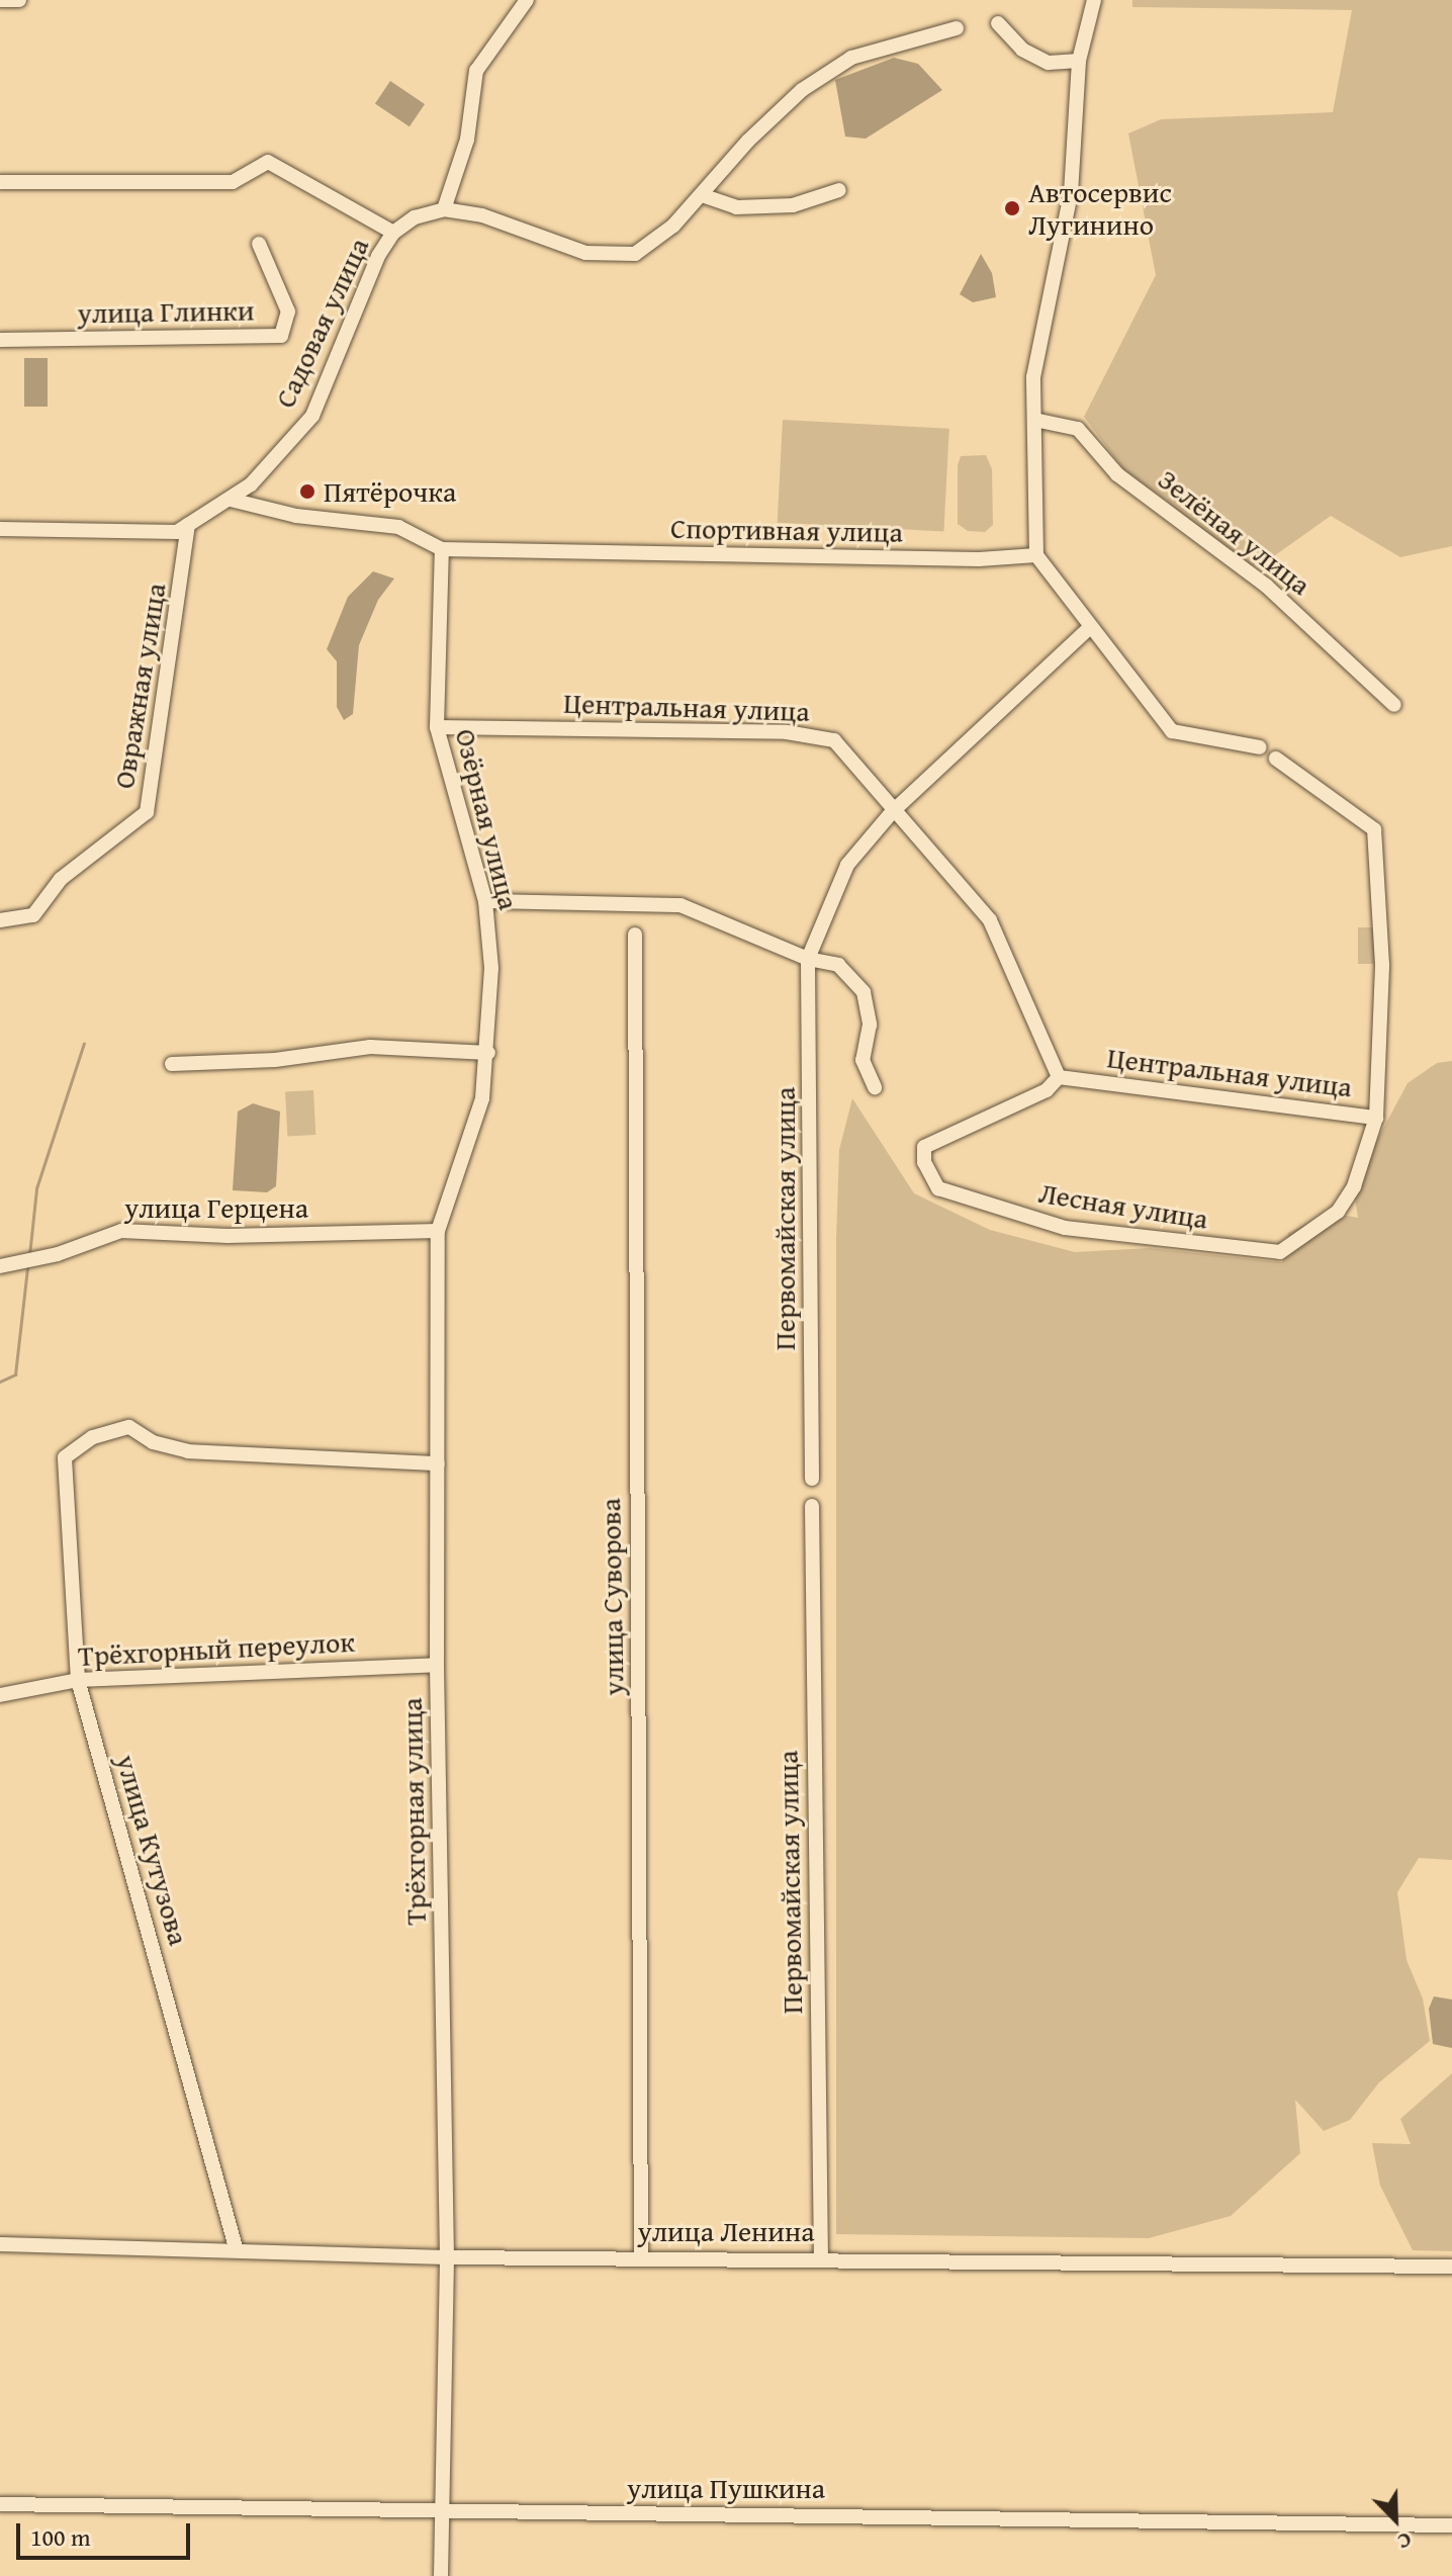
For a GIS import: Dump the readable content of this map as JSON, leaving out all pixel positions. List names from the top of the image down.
{
  "streets": {
    "street": [
      "улица Глинки",
      "Садовая улица",
      "Спортивная улица",
      "Зелёная улица",
      "Овражная улица",
      "Центральная улица",
      "Озёрная улица",
      "Лесная улица",
      "улица Герцена",
      "Первомайская улица",
      "улица Суворова",
      "Трёхгорный переулок",
      "Трёхгорная улица",
      "улица Кутузова",
      "улица Ленина",
      "улица Пушкина"
    ]
  },
  "crossings": [
    ["Садовая улица", "Спортивная улица"],
    ["Садовая улица", "Овражная улица"],
    ["Спортивная улица", "Озёрная улица"],
    ["Центральная улица", "Озёрная улица"],
    ["Центральная улица", "Лесная улица"],
    ["Озёрная улица", "Трёхгорная улица"],
    ["улица Герцена", "Трёхгорная улица"],
    ["Первомайская улица", "улица Ленина"],
    ["улица Суворова", "улица Ленина"],
    ["Трёхгорный переулок", "Трёхгорная улица"],
    ["Трёхгорный переулок", "улица Кутузова"],
    ["Трёхгорная улица", "улица Кутузова"],
    ["Трёхгорная улица", "улица Ленина"],
    ["Трёхгорная улица", "улица Пушкина"],
    ["улица Кутузова", "улица Ленина"]
  ],
  "places": ["Автосервис Лугинино", "Пятёрочка"],
  "scale_bar": "100 m",
  "north": "bottom right"
}
